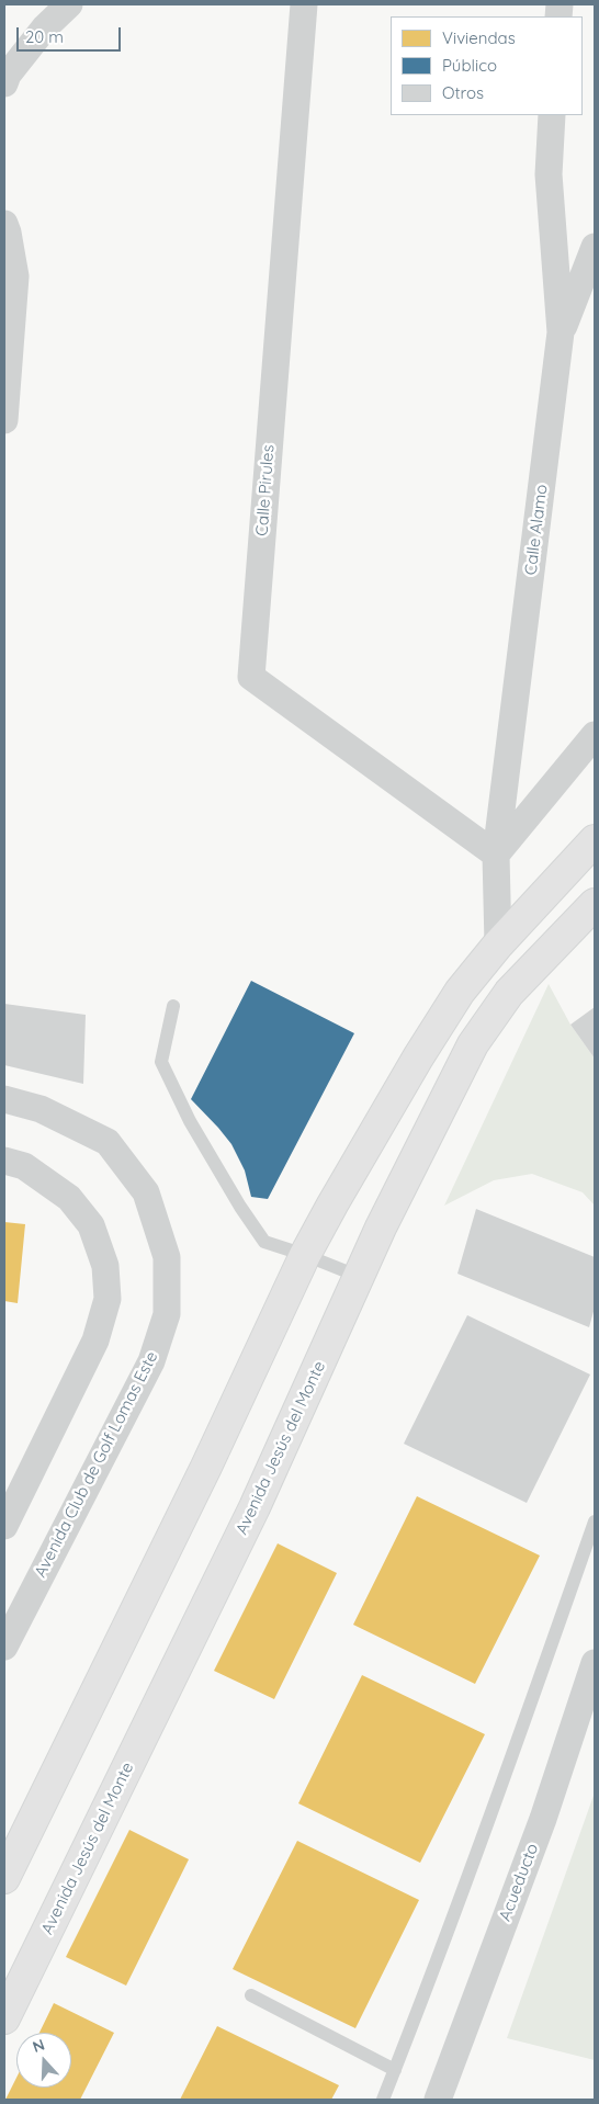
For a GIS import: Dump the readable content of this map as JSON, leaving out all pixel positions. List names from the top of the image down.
{
  "streets": {
    "main road": ["Avenida Jesús del Monte"],
    "street": [
      "Calle Pirules",
      "Calle Alamo",
      "Avenida Club de Golf Lomas Este",
      "Acueducto"
    ]
  },
  "crossings": [
    ["Calle Pirules", "Calle Alamo"]
  ],
  "legend": ["Viviendas", "Público", "Otros"],
  "scale_bar": "20 m",
  "north": "top"
}
